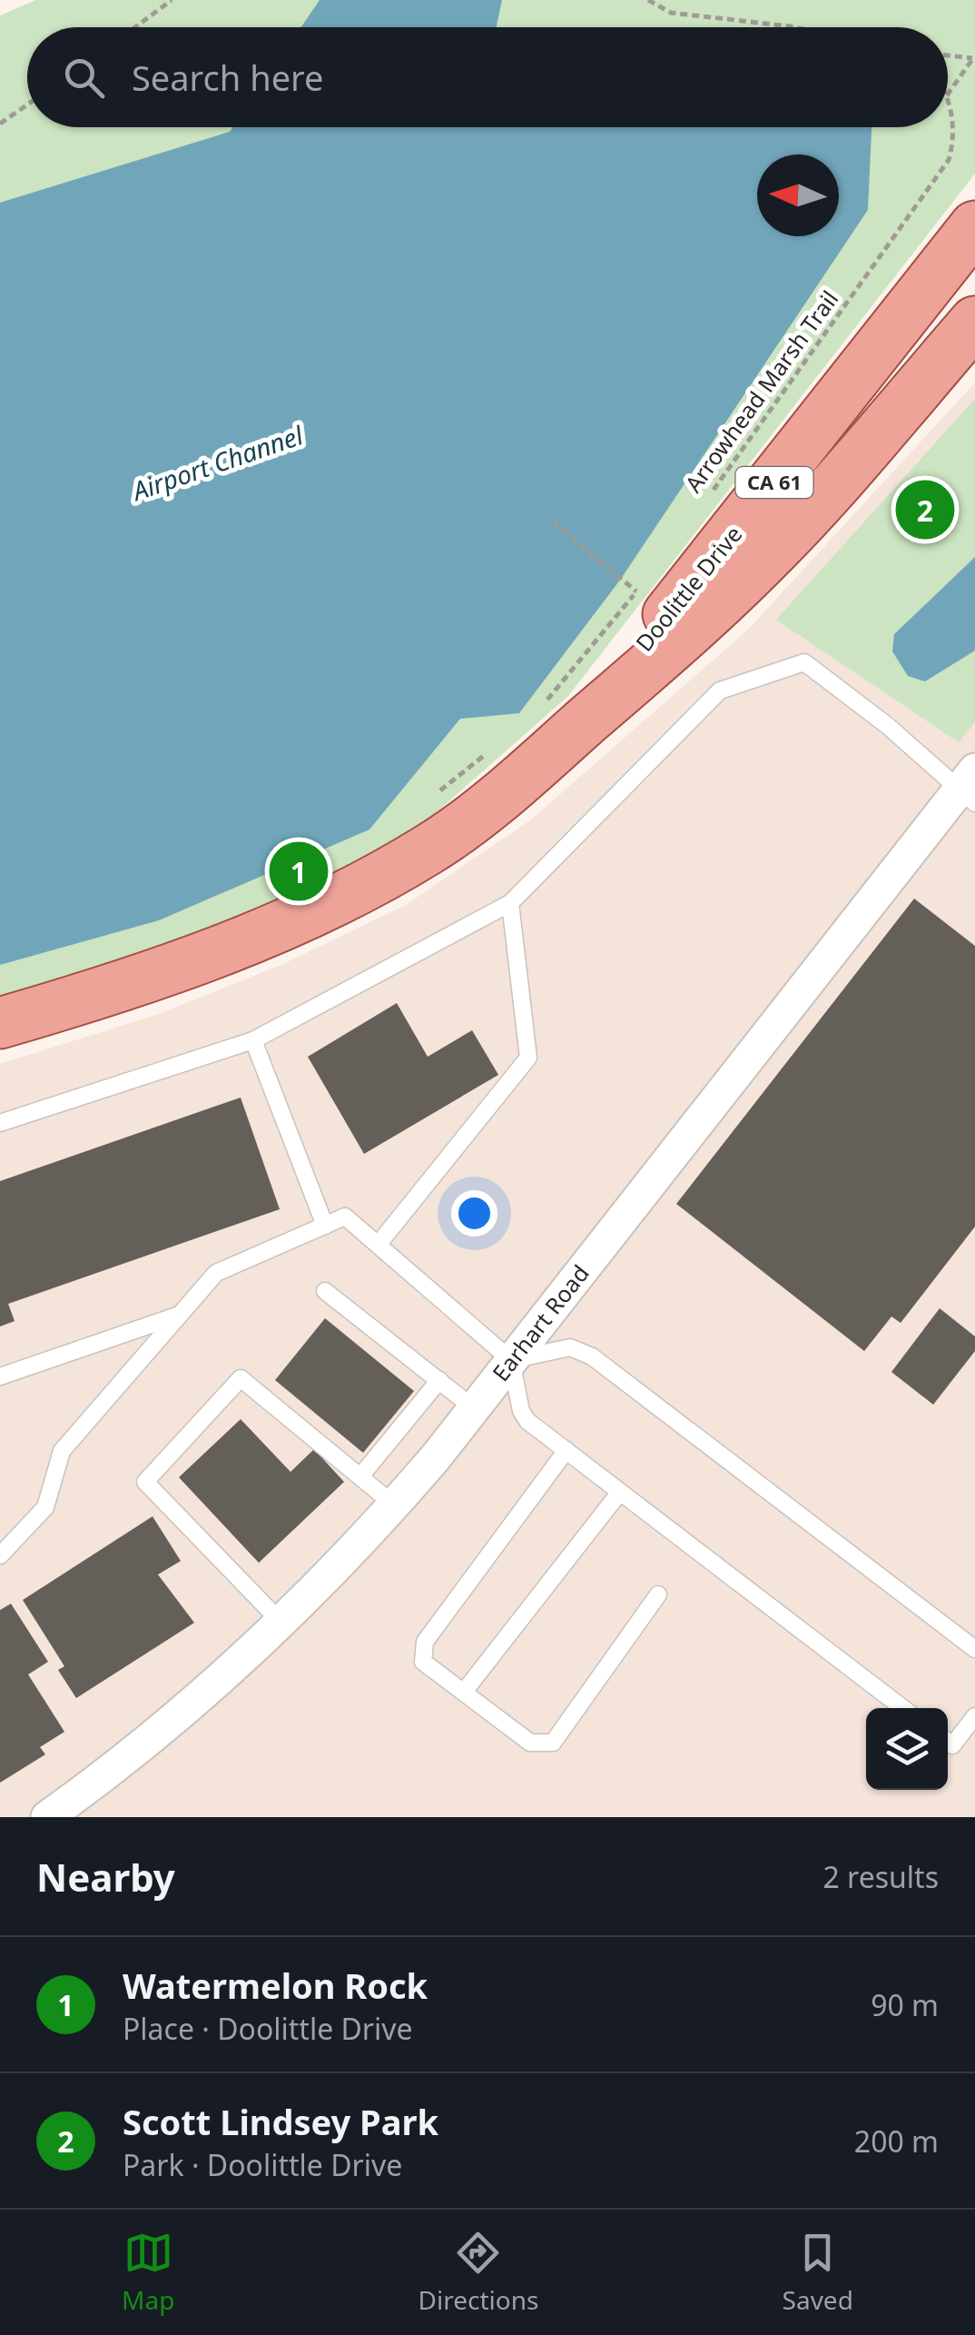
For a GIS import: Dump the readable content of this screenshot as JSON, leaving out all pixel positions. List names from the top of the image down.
{
  "streets": {
    "main road": ["CA 61", "Doolittle Drive"],
    "street": ["Earhart Road"],
    "path": ["Arrowhead Marsh Trail"]
  },
  "water": ["Airport Channel"],
  "north": "left",
  "page": {
    "search": "Search here",
    "pins": ["2", "1"],
    "heading": ["Nearby", "2 results"],
    "list": [
      {
        "mark": "1",
        "name": "Watermelon Rock",
        "note": "Place · Doolittle Drive",
        "value": "90 m"
      },
      {
        "mark": "2",
        "name": "Scott Lindsey Park",
        "note": "Park · Doolittle Drive",
        "value": "200 m"
      }
    ],
    "nav": ["Map", "Directions", "Saved"]
  }
}
